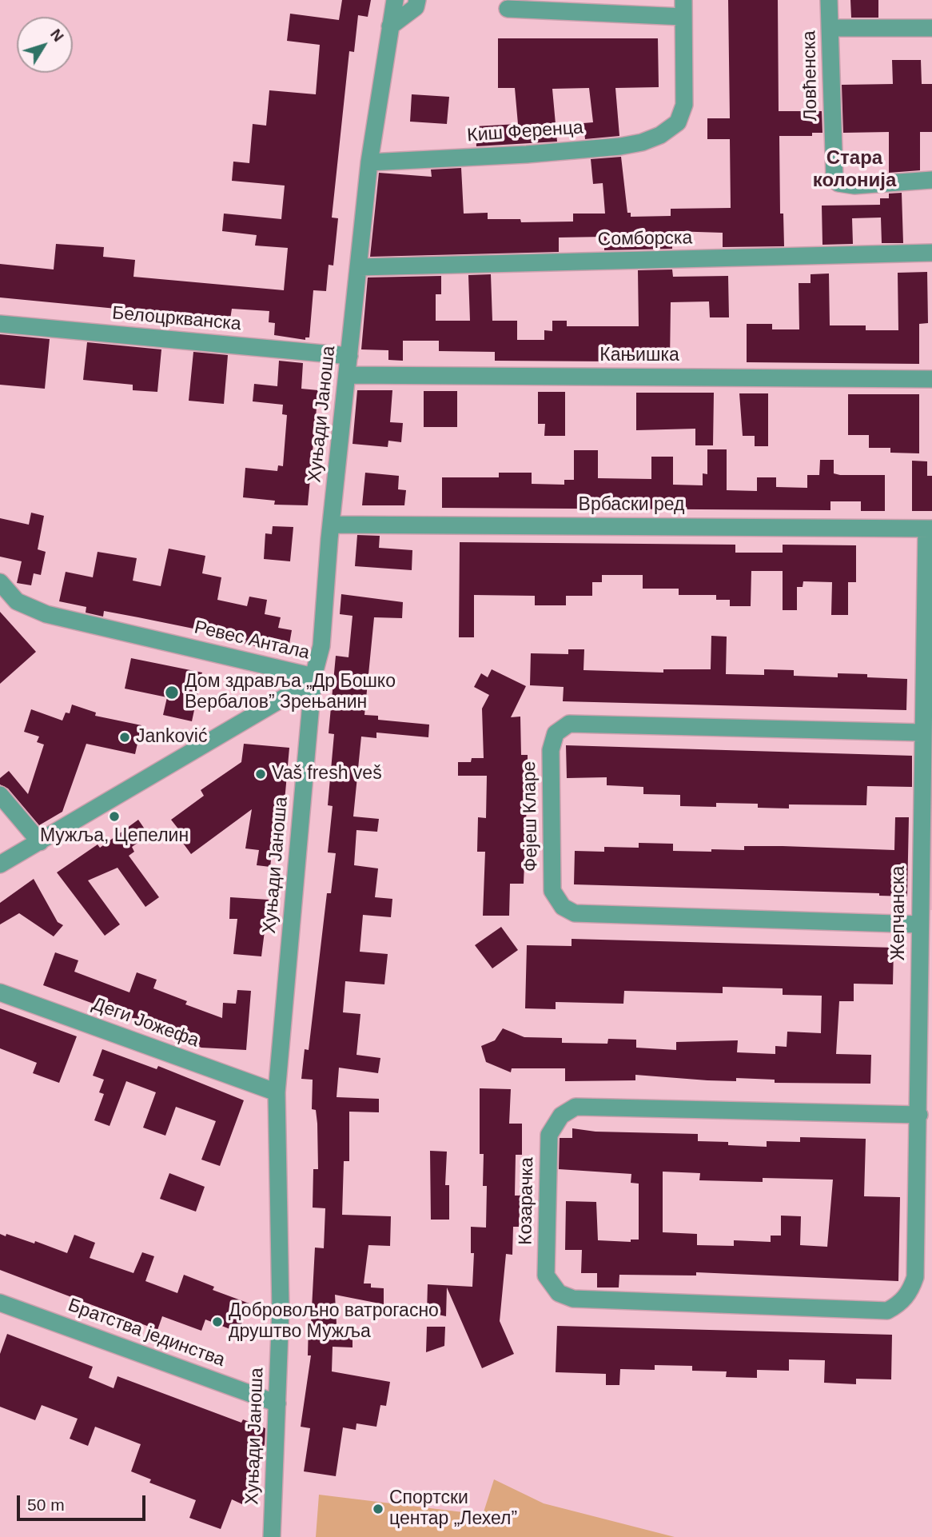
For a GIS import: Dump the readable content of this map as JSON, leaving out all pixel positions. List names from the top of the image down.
{
  "streets": {
    "street": [
      "Ловћенска",
      "Киш Ференца",
      "Сомборска",
      "Белоцркванска",
      "Кањишка",
      "Хуњади Јаноша",
      "Врбаски ред",
      "Ревес Антала",
      "Фејеш Кларе",
      "Жепчанска",
      "Деги Јожефа",
      "Козарачка",
      "Братства јединства"
    ]
  },
  "crossings": [
    ["Киш Ференца", "Хуњади Јаноша"],
    ["Сомборска", "Хуњади Јаноша"],
    ["Белоцркванска", "Хуњади Јаноша"],
    ["Кањишка", "Хуњади Јаноша"],
    ["Хуњади Јаноша", "Врбаски ред"],
    ["Хуњади Јаноша", "Ревес Антала"],
    ["Хуњади Јаноша", "Деги Јожефа"],
    ["Хуњади Јаноша", "Братства јединства"],
    ["Врбаски ред", "Жепчанска"],
    ["Фејеш Кларе", "Жепчанска"],
    ["Жепчанска", "Козарачка"]
  ],
  "districts": ["Стара колонија"],
  "places": [
    "Дом здравља „Др Бошко Вербалов” Зрењанин",
    "Janković",
    "Vaš fresh veš",
    "Мужља, Цепелин",
    "Добровољно ватрогасно друштво Мужља",
    "Спортски центар „Лехел”"
  ],
  "scale_bar": "50 m",
  "north": "top right"
}
